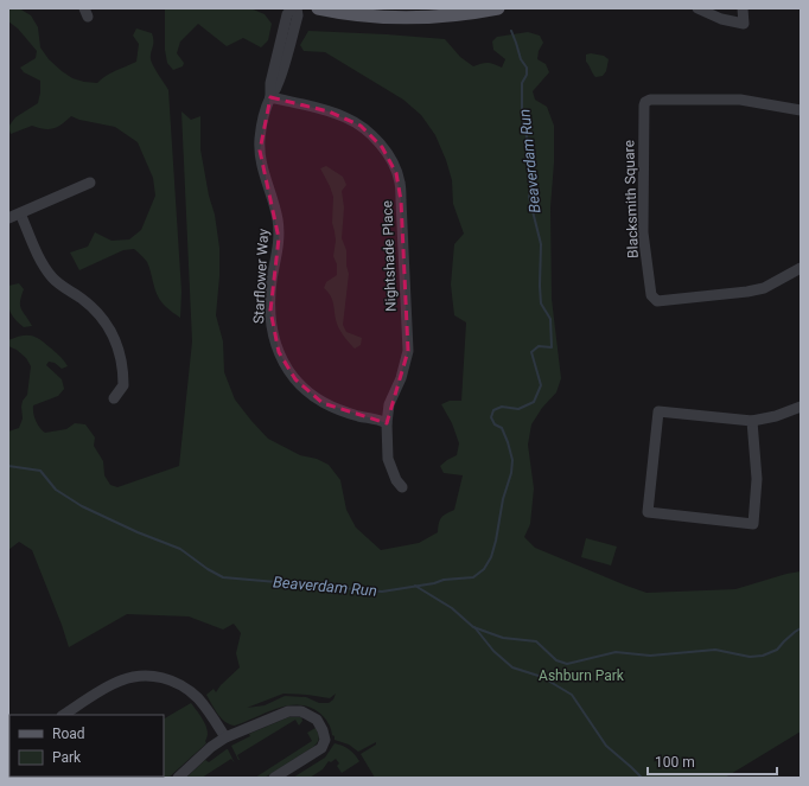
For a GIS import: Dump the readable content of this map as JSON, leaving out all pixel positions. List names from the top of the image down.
{
  "streets": {
    "street": ["Blacksmith Square", "Nightshade Place", "Starflower Way"]
  },
  "crossings": [
    ["Nightshade Place", "Starflower Way"]
  ],
  "water": ["Beaverdam Run"],
  "parks": ["Ashburn Park"],
  "legend": ["Road", "Park"],
  "scale_bar": "100 m"
}
